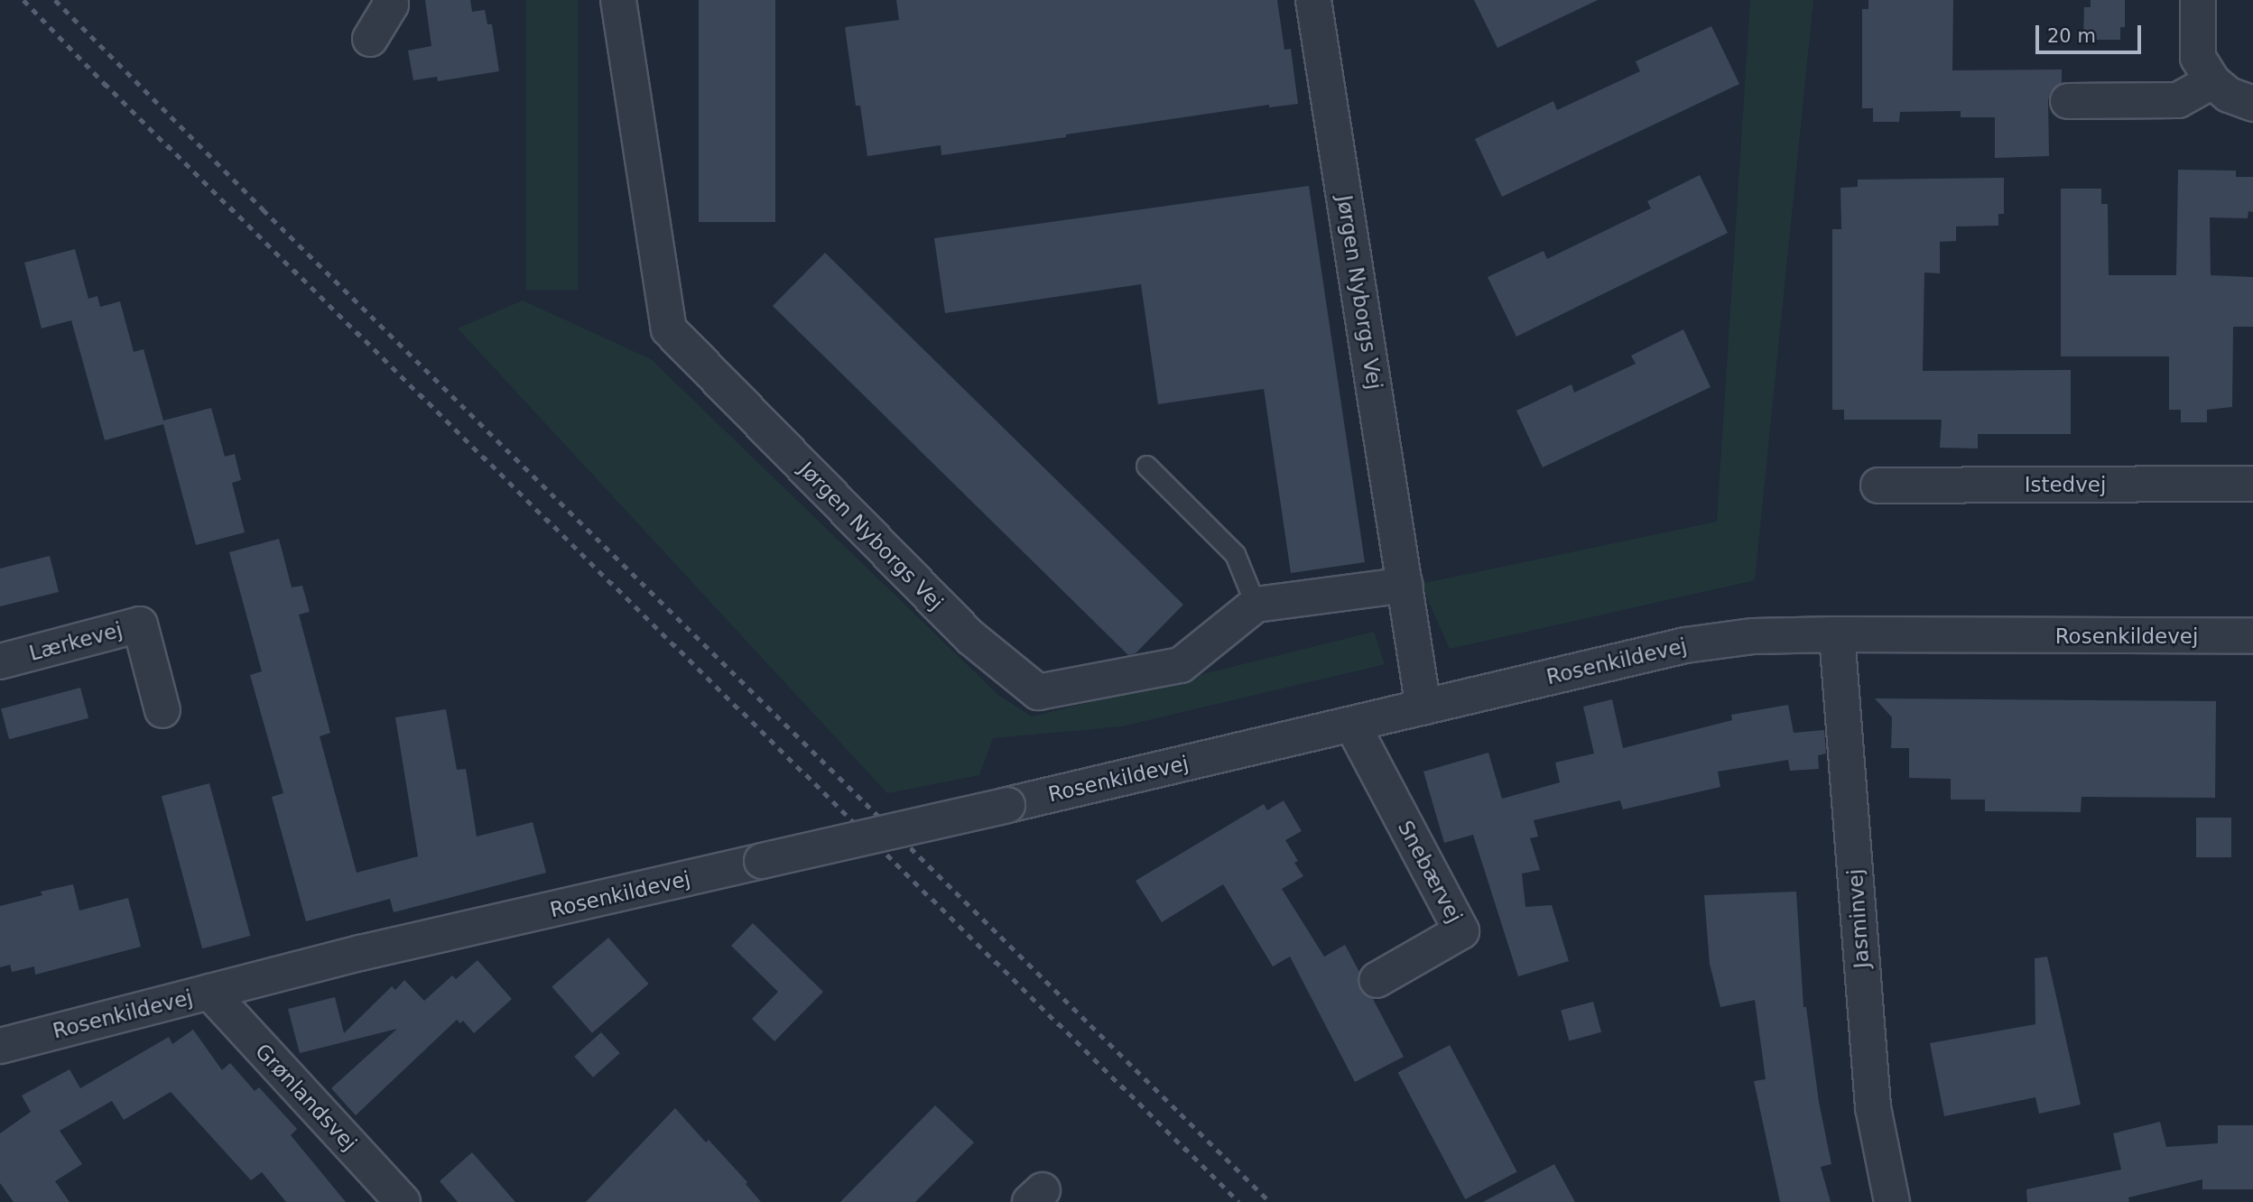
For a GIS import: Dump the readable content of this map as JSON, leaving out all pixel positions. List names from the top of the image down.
{
  "streets": {
    "street": [
      "Jørgen Nyborgs Vej",
      "Istedvej",
      "Rosenkildevej",
      "Lærkevej",
      "Snebærvej",
      "Jasminvej",
      "Grønlandsvej"
    ]
  },
  "crossings": [
    ["Jørgen Nyborgs Vej", "Rosenkildevej"],
    ["Rosenkildevej", "Snebærvej"],
    ["Rosenkildevej", "Jasminvej"],
    ["Rosenkildevej", "Grønlandsvej"]
  ],
  "scale_bar": "20 m"
}
